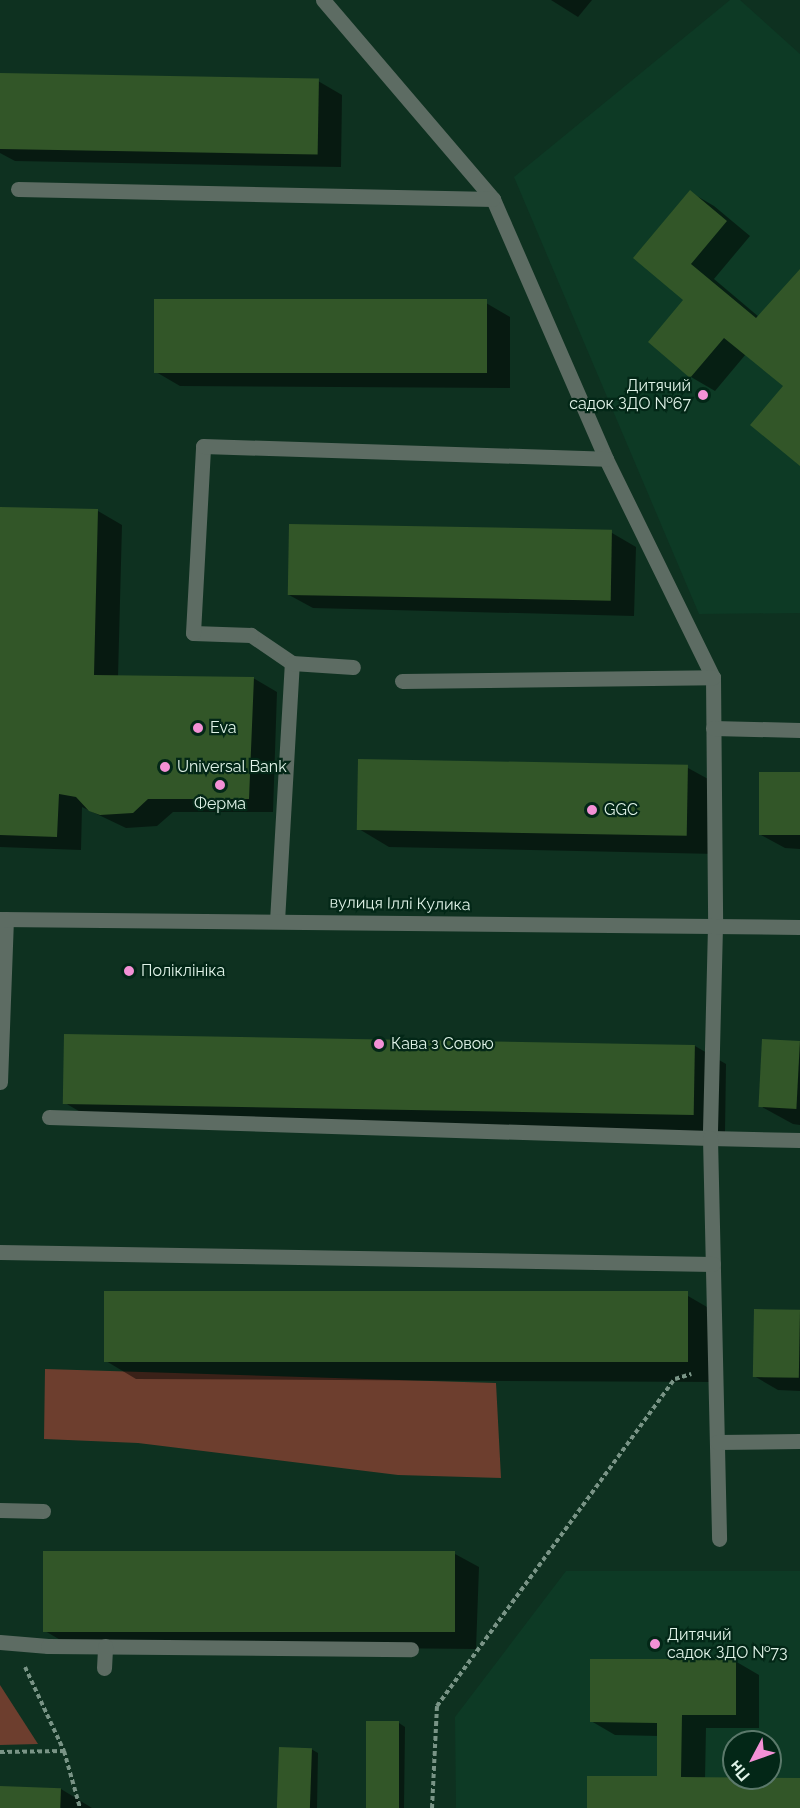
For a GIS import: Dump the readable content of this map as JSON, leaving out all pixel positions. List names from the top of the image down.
{
  "streets": {
    "street": ["вулиця Іллі Кулика"]
  },
  "places": [
    "Дитячий садок ЗДО №67",
    "Eva",
    "Universal Bank",
    "Ферма",
    "GGC",
    "Поліклініка",
    "Кава з Совою",
    "Дитячий садок ЗДО №73"
  ],
  "north": "bottom left"
}
